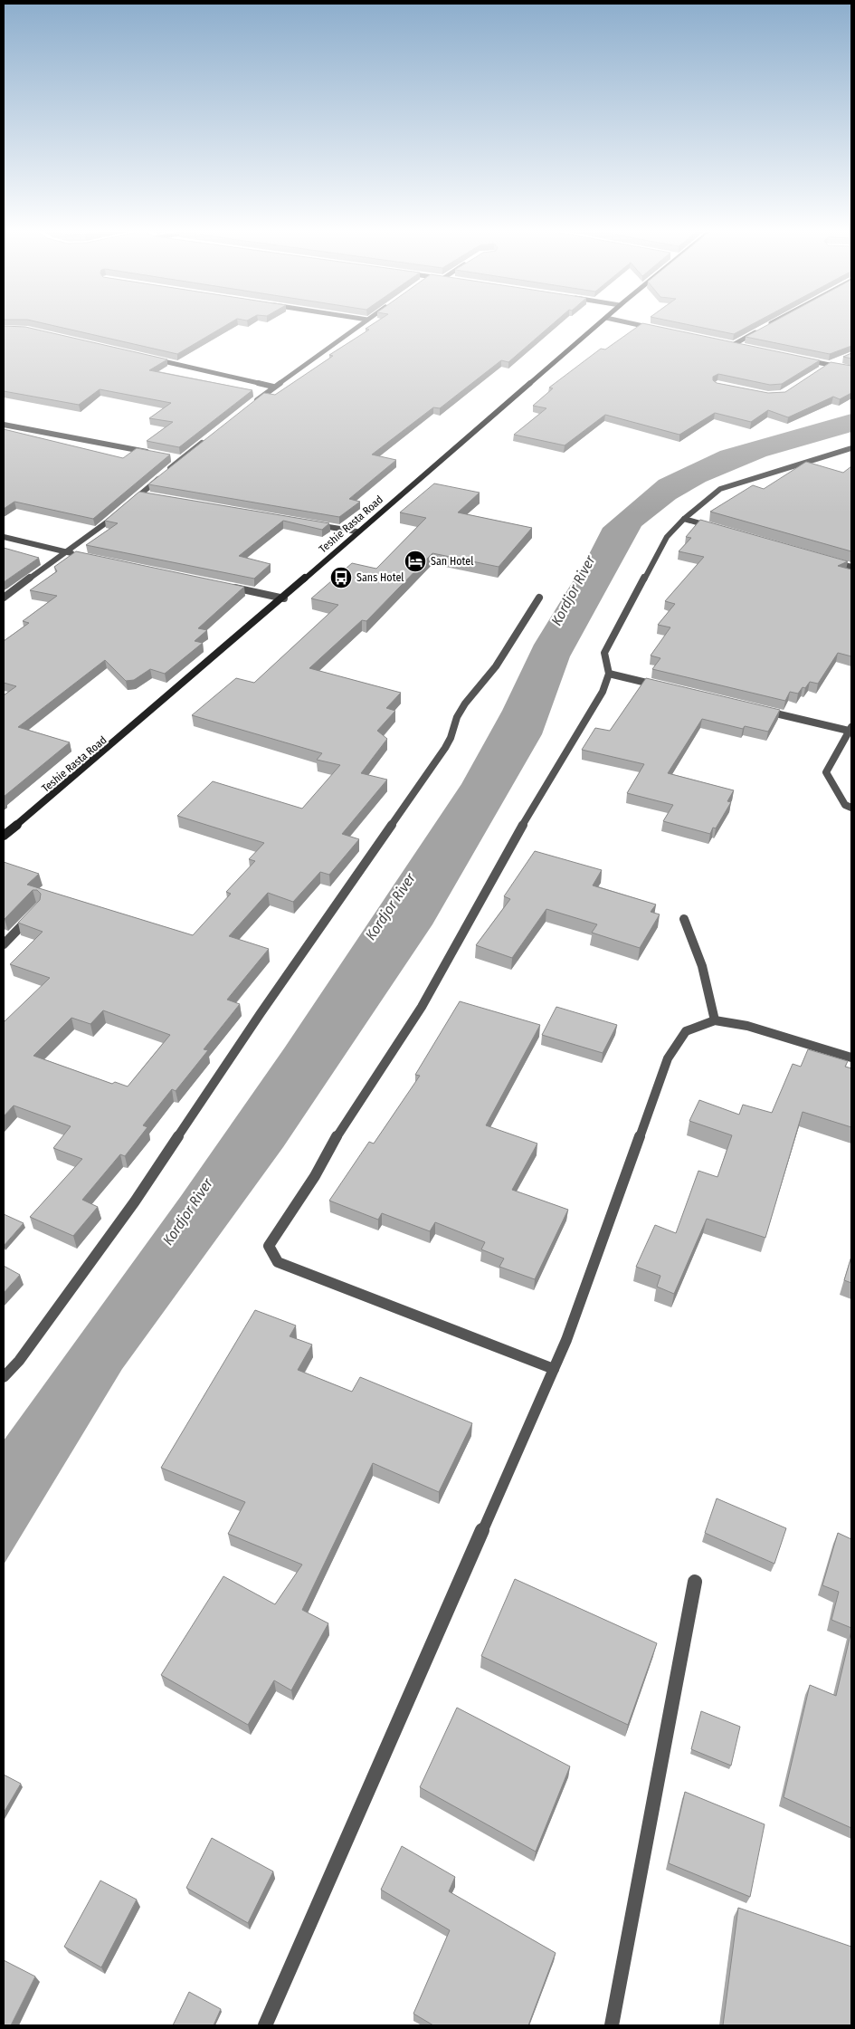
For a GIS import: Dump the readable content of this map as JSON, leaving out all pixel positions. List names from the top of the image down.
{
  "streets": {
    "main road": ["Teshie Rasta Road"]
  },
  "water": ["Kordjor River"],
  "places": {
    "hotel": ["San Hotel"],
    "bus stop": ["Sans Hotel"]
  }
}
